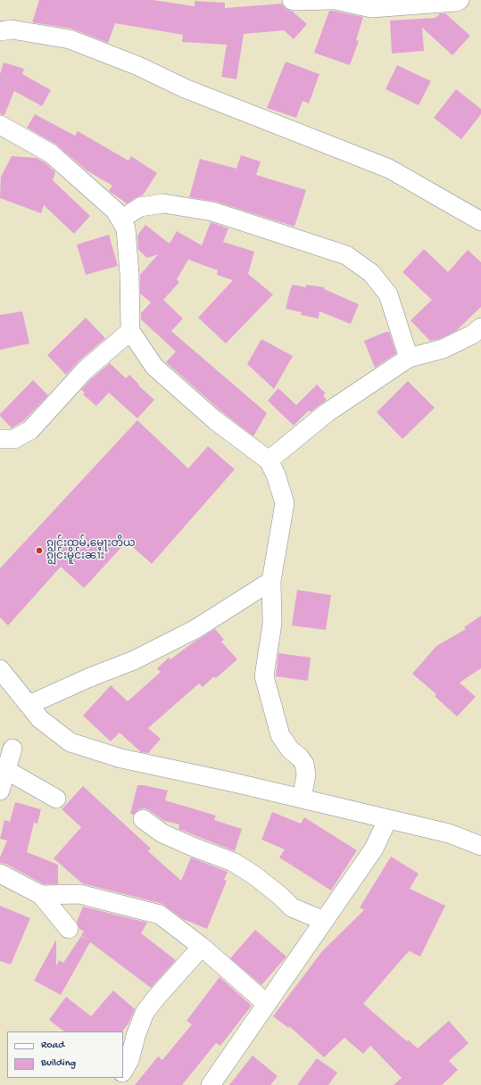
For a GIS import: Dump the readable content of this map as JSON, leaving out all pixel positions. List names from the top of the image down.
{
  "places": ["ၵျွင်းထမ်ႇမေႃးတိယ ၵျွင်းမိူင်းၼၢႆး"],
  "legend": ["Road", "Building"]
}
